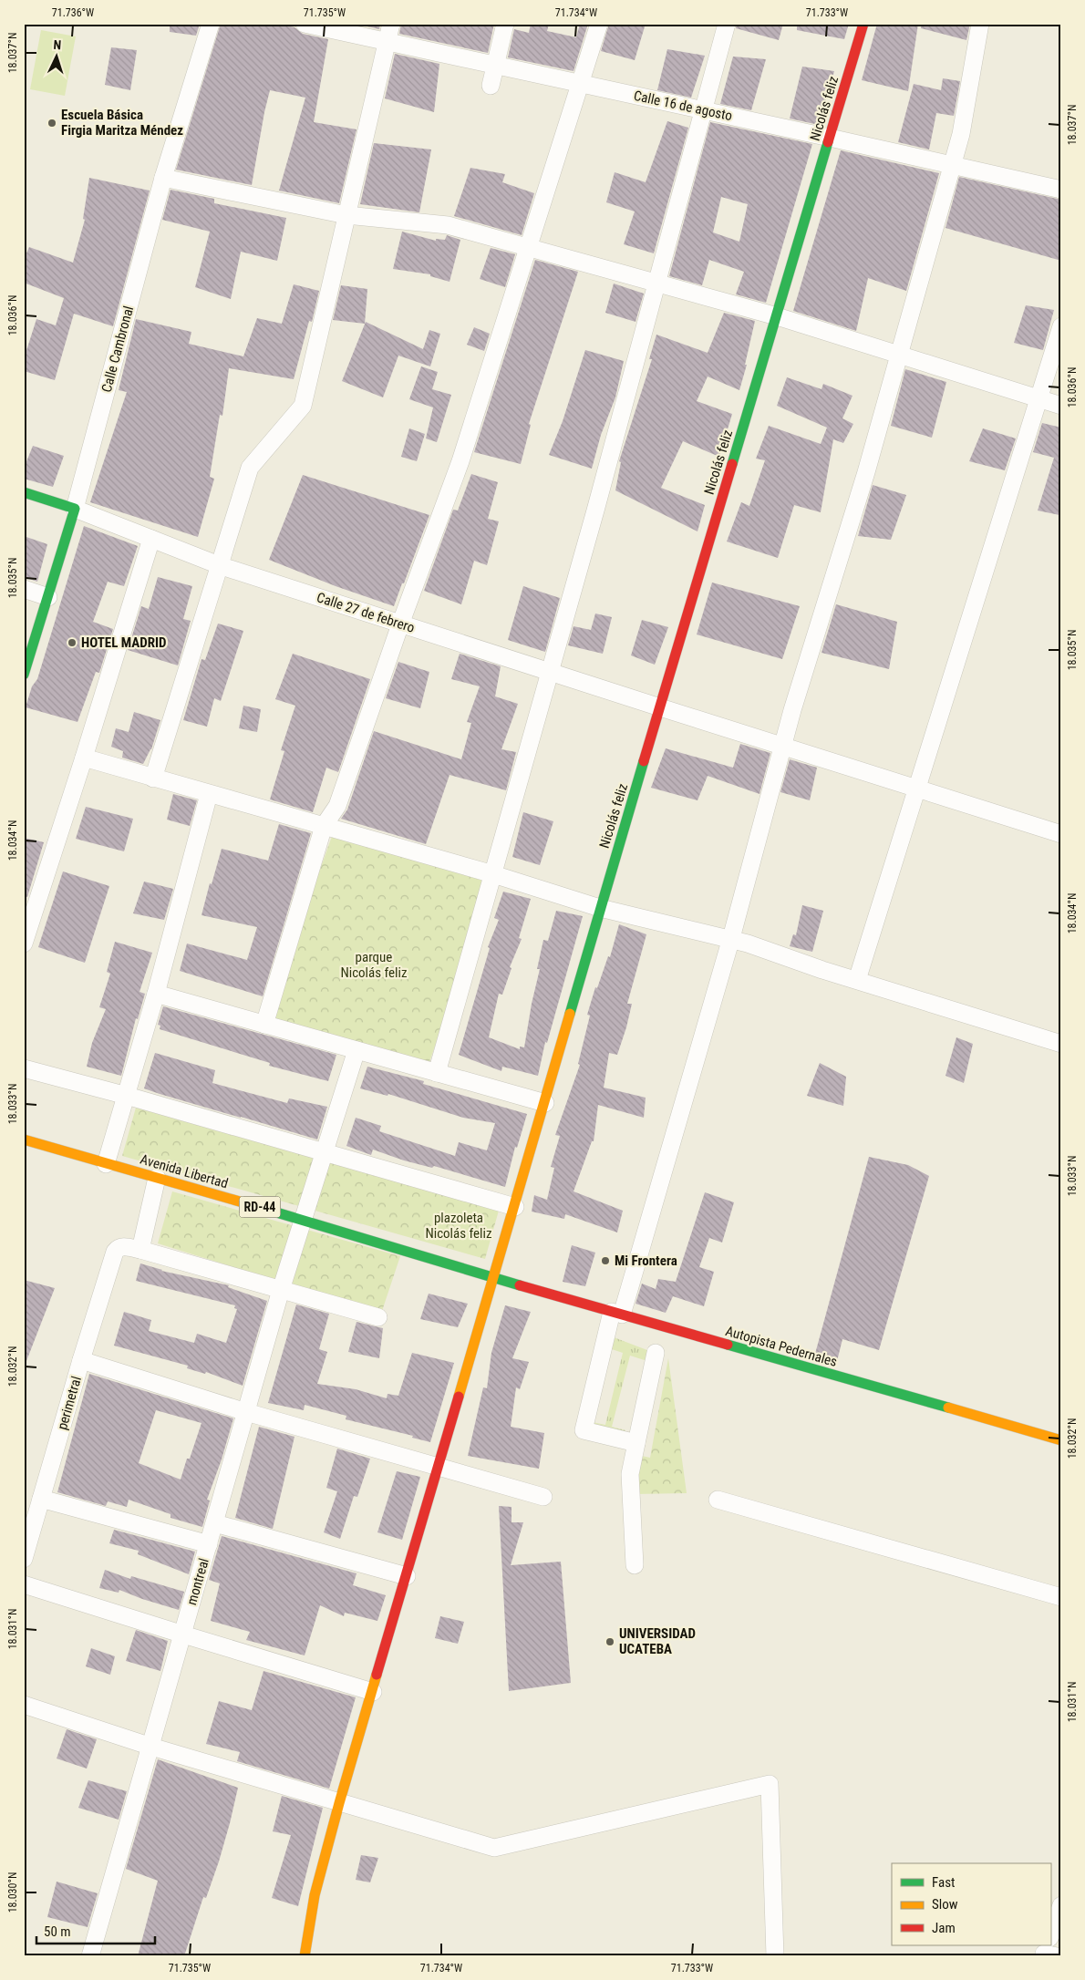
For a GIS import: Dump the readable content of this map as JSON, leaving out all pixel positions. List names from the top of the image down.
{
  "streets": {
    "main road": [
      "Nicolás feliz",
      "Calle Cambronal",
      "Avenida Libertad",
      "RD-44",
      "Autopista Pedernales"
    ],
    "street": [
      "Calle 16 de agosto",
      "Calle 27 de febrero",
      "perimetral",
      "montreal"
    ]
  },
  "crossings": [
    ["Calle 16 de agosto", "Nicolás feliz"],
    ["Nicolás feliz", "Calle 27 de febrero"],
    ["Nicolás feliz", "Avenida Libertad"],
    ["Nicolás feliz", "Autopista Pedernales"],
    ["Calle Cambronal", "Calle 27 de febrero"],
    ["Avenida Libertad", "Autopista Pedernales"],
    ["Avenida Libertad", "montreal"]
  ],
  "parks": ["parque Nicolás feliz", "plazoleta Nicolás feliz"],
  "places": [
    "Escuela Básica Firgia Maritza Méndez",
    "HOTEL MADRID",
    "Mi Frontera",
    "UNIVERSIDAD UCATEBA"
  ],
  "legend": ["Fast", "Slow", "Jam"],
  "scale_bar": "50 m",
  "north": "top",
  "coordinates": [
    "71.736°W",
    "71.735°W",
    "71.734°W",
    "71.733°W",
    "18.037°N",
    "18.036°N",
    "18.035°N",
    "18.034°N",
    "18.033°N",
    "18.032°N",
    "18.031°N",
    "18.030°N"
  ]
}
